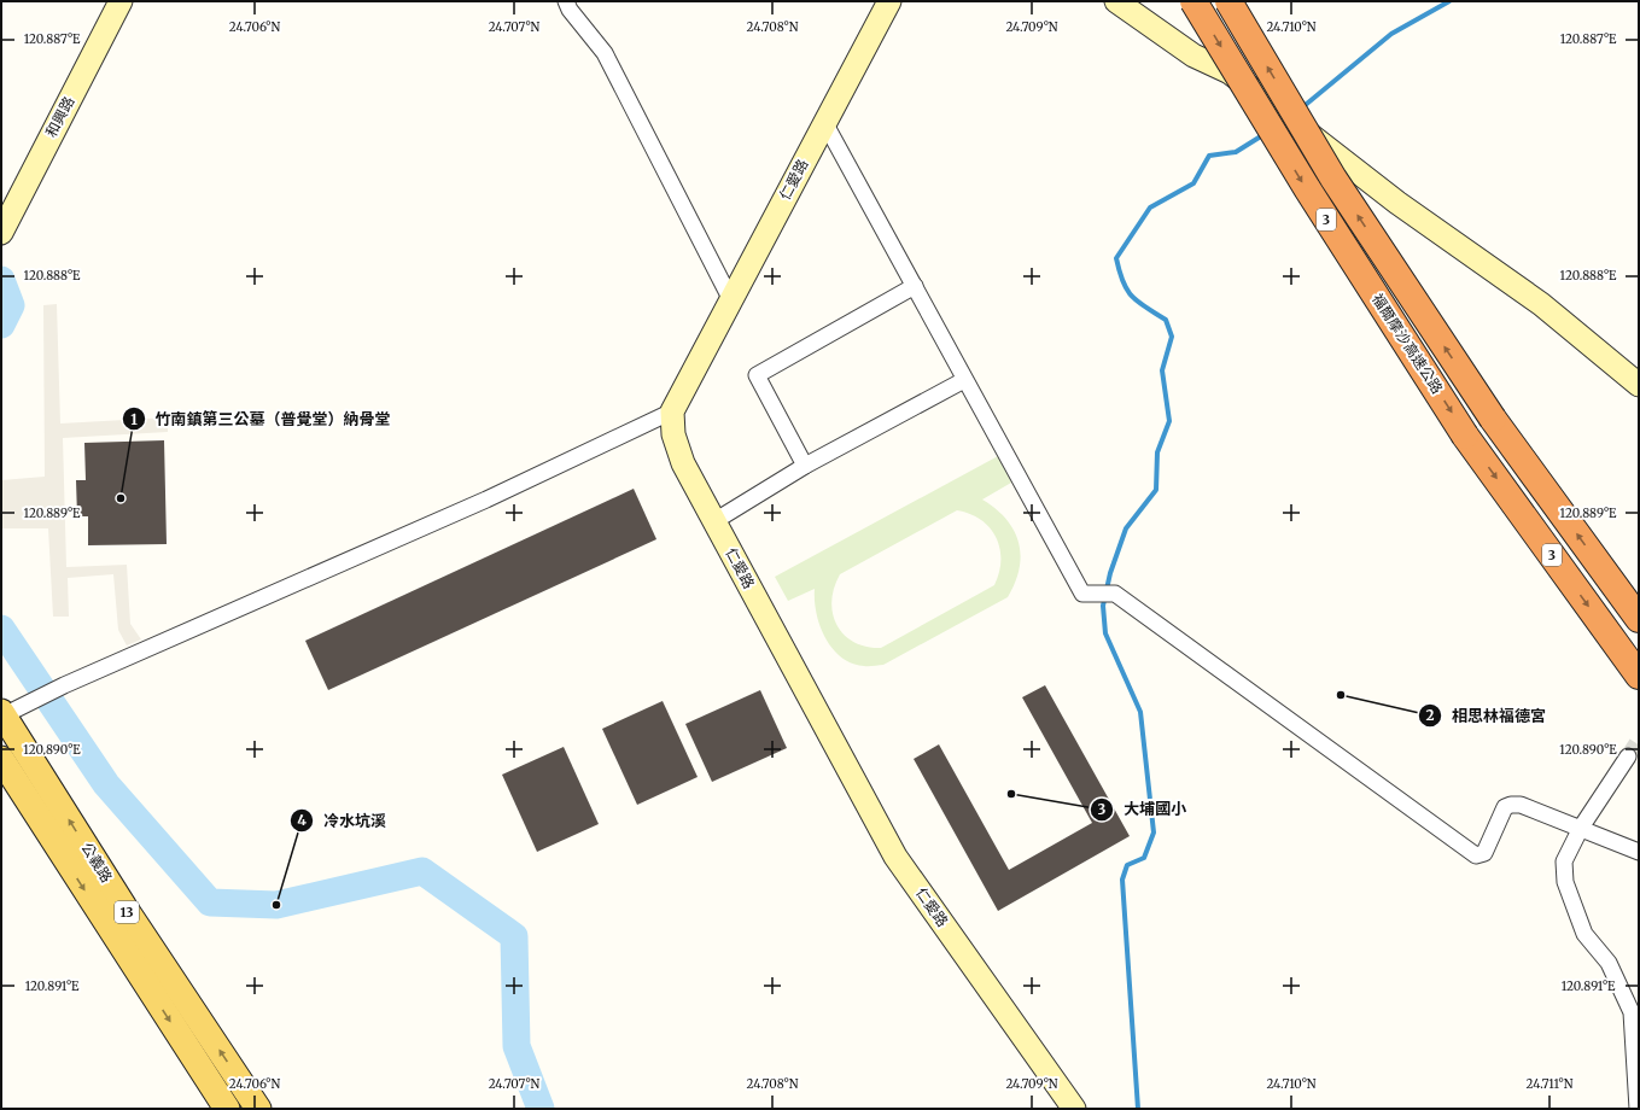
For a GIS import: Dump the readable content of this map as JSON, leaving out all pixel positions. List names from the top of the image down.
{
  "streets": {
    "highway": ["3", "福爾摩沙高速公路"],
    "main road": ["公義路", "13"],
    "street": ["和興路", "仁愛路"]
  },
  "places": [
    "竹南鎮第三公墓（普覺堂）納骨堂",
    "相思林福德宮",
    "大埔國小",
    "冷水坑溪"
  ],
  "coordinates": [
    "24.706°N",
    "24.707°N",
    "24.708°N",
    "24.709°N",
    "24.710°N",
    "120.887°E",
    "120.888°E",
    "120.889°E",
    "120.890°E",
    "120.891°E",
    "24.711°N"
  ]
}
